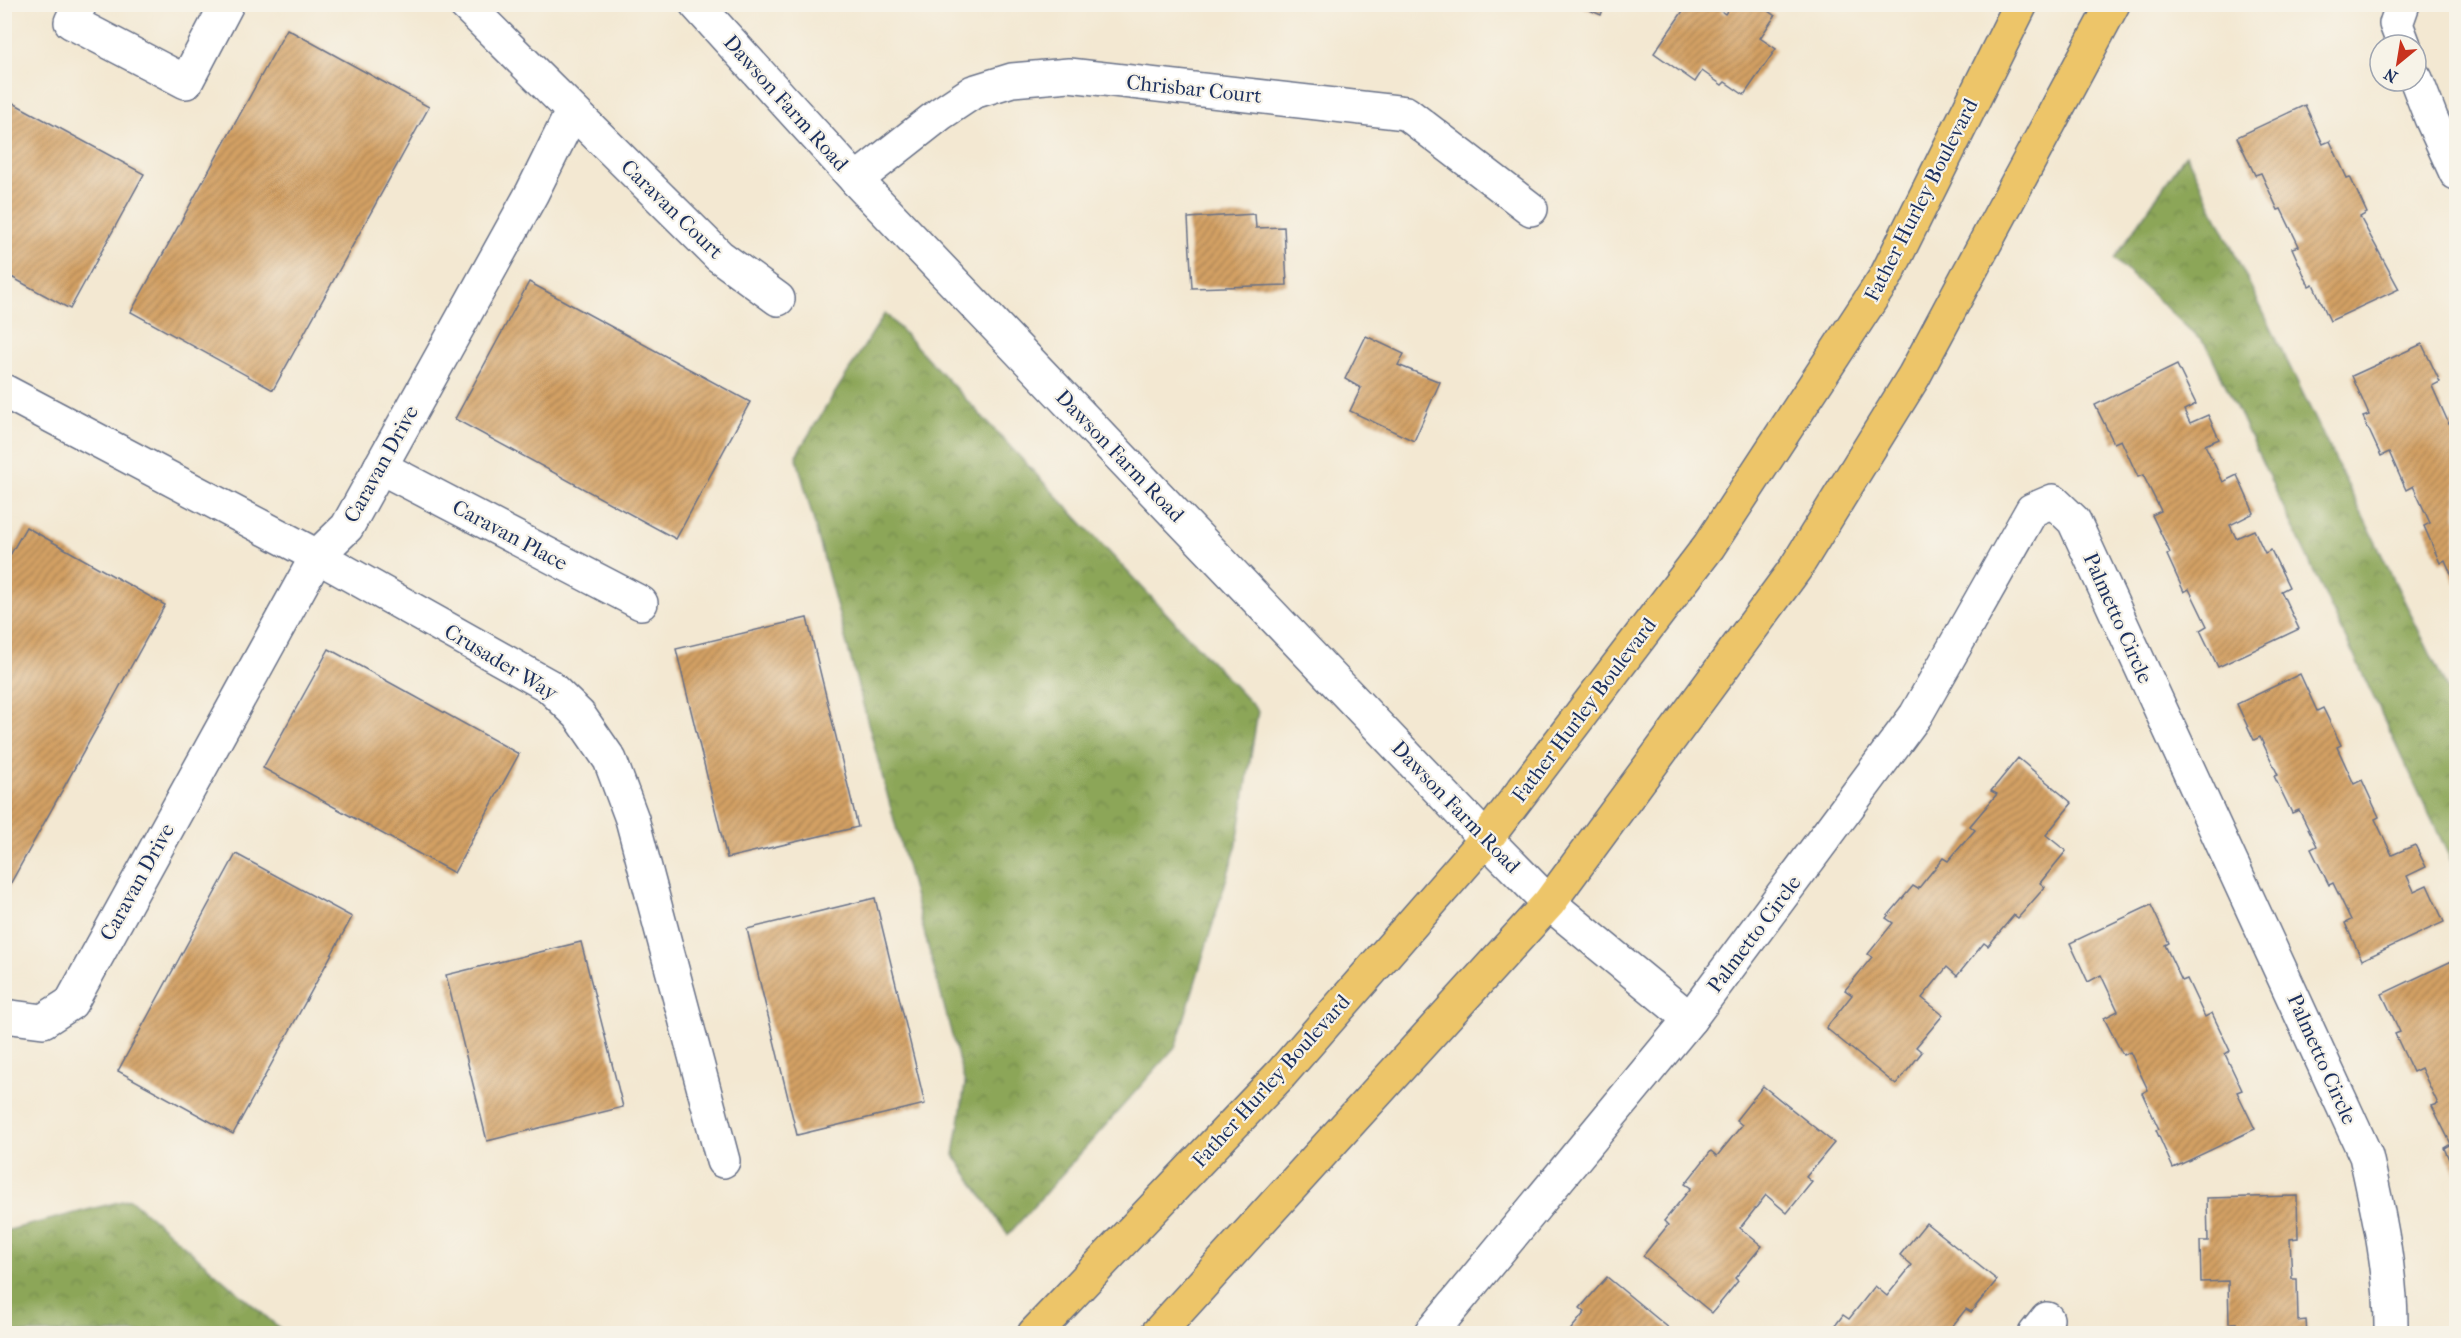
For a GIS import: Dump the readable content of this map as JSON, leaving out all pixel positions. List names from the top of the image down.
{
  "streets": {
    "main road": ["Father Hurley Boulevard"],
    "street": [
      "Chrisbar Court",
      "Dawson Farm Road",
      "Caravan Court",
      "Caravan Drive",
      "Caravan Place",
      "Palmetto Circle",
      "Crusader Way"
    ]
  },
  "crossings": [
    ["Chrisbar Court", "Dawson Farm Road"],
    ["Dawson Farm Road", "Father Hurley Boulevard"],
    ["Caravan Court", "Caravan Drive"],
    ["Caravan Drive", "Caravan Place"],
    ["Caravan Drive", "Crusader Way"]
  ],
  "north": "bottom left"
}
